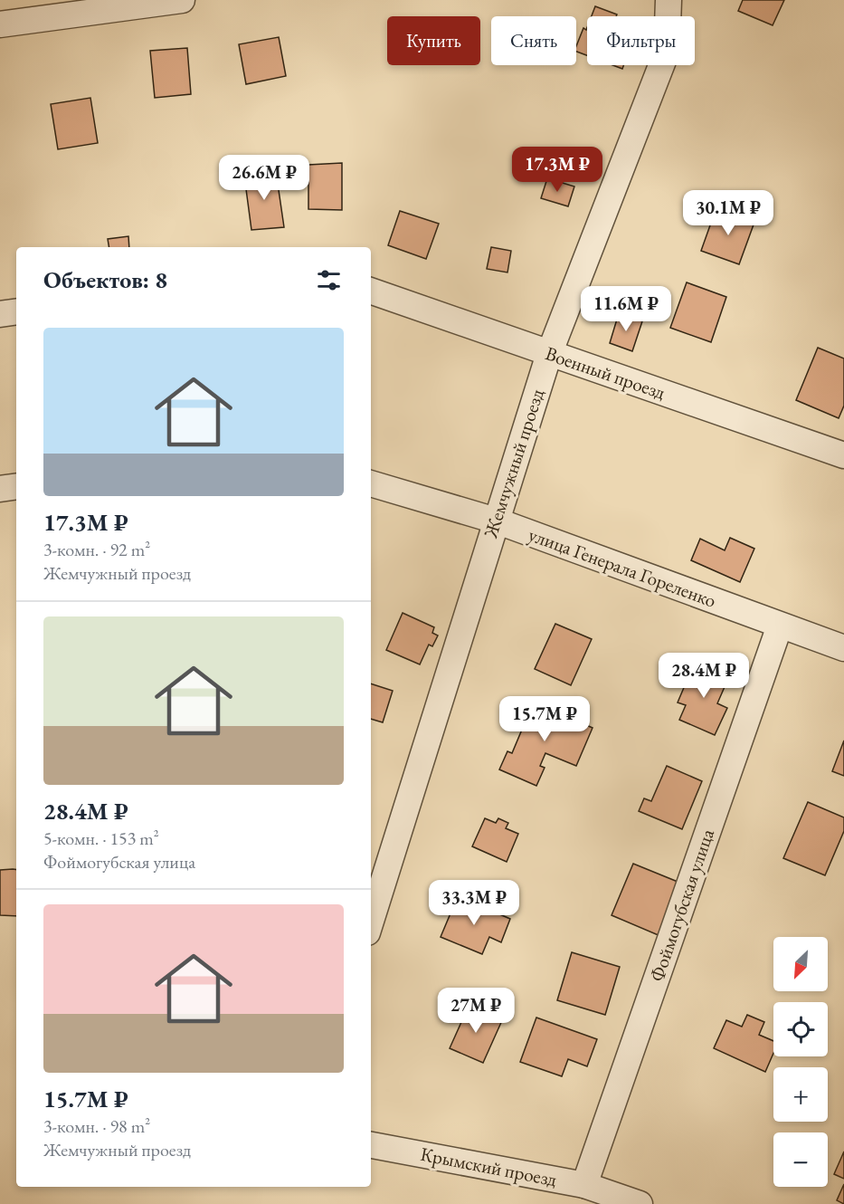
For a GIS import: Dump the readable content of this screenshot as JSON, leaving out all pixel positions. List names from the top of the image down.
{
  "streets": {
    "street": [
      "Военный проезд",
      "Жемчужный проезд",
      "улица Генерала Гореленко",
      "Фоймогубская улица",
      "Крымский проезд"
    ]
  },
  "crossings": [
    ["Военный проезд", "Жемчужный проезд"],
    ["Жемчужный проезд", "улица Генерала Гореленко"],
    ["улица Генерала Гореленко", "Фоймогубская улица"],
    ["Фоймогубская улица", "Крымский проезд"]
  ],
  "north": "bottom left",
  "page": {
    "chip": ["Купить", "Снять", "Фильтры"],
    "price": [
      "17.3M ₽",
      "26.6M ₽",
      "30.1M ₽",
      "11.6M ₽",
      "28.4M ₽",
      "15.7M ₽",
      "33.3M ₽",
      "27M ₽"
    ],
    "heading": "Объектов: 8",
    "list": [
      {
        "name": "17.3M ₽",
        "note": "3-комн. · 92 m² · Жемчужный проезд"
      },
      {
        "name": "28.4M ₽",
        "note": "5-комн. · 153 m² · Фоймогубская улица"
      },
      {
        "name": "15.7M ₽",
        "note": "3-комн. · 98 m² · Жемчужный проезд"
      }
    ],
    "map_buttons": ["+", "−"]
  }
}
